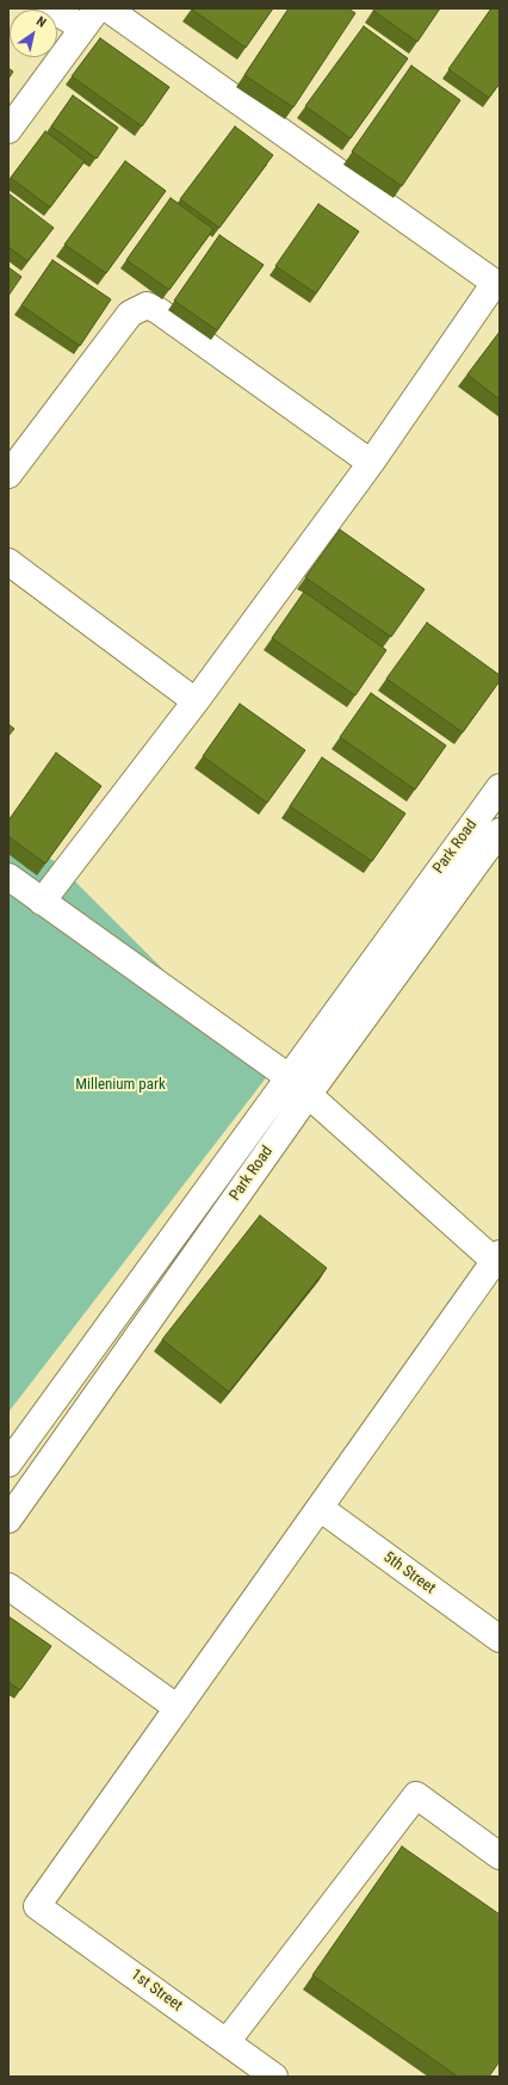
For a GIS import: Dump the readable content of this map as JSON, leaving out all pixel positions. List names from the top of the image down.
{
  "streets": {
    "street": ["Park Road", "5th Street", "1st Street"]
  },
  "parks": ["Millenium park"],
  "north": "top right"
}
